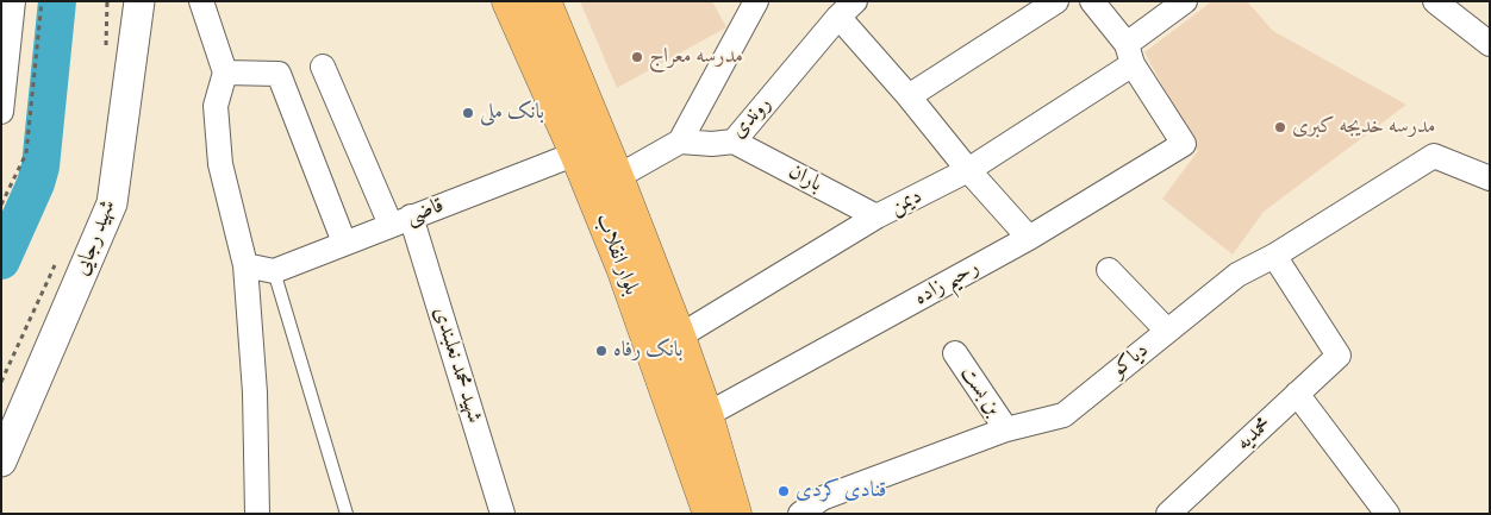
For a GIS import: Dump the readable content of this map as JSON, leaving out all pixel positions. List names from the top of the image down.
{
  "streets": {
    "main road": ["بلوار انقلاب"],
    "street": [
      "روندی",
      "باران",
      "دیمن",
      "قاضی",
      "شهید رجایی",
      "رحیم زاده",
      "دیاکو",
      "شهید محمد نعلبندی",
      "بن بست",
      "محمدیه"
    ]
  },
  "crossings": [
    ["روندی", "باران"],
    ["باران", "دیمن"],
    ["دیمن", "بلوار انقلاب"],
    ["دیمن", "رحیم زاده"],
    ["قاضی", "بلوار انقلاب"],
    ["قاضی", "شهید محمد نعلبندی"],
    ["بلوار انقلاب", "رحیم زاده"],
    ["دیاکو", "بن بست"],
    ["دیاکو", "محمدیه"]
  ],
  "places": [
    "مدرسه معراج",
    "بانک ملی",
    "مدرسه خدیجه کبری",
    "بانک رفاه",
    "قنادی کردی"
  ]
}
